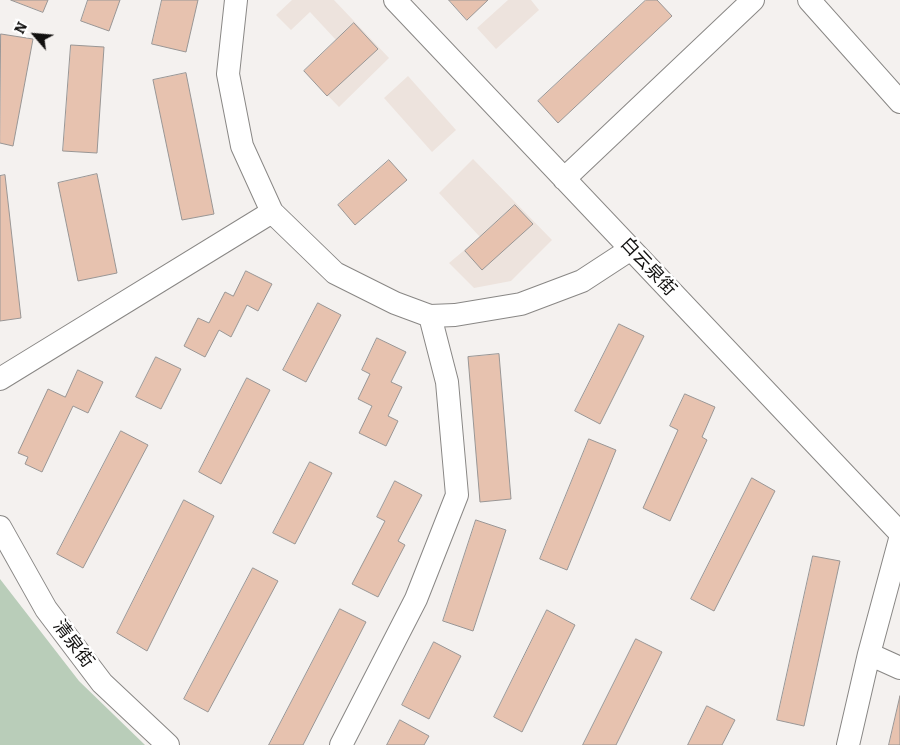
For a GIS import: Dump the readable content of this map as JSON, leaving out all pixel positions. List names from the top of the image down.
{
  "streets": {
    "street": ["白云泉街", "清泉街"]
  },
  "north": "top left"
}
